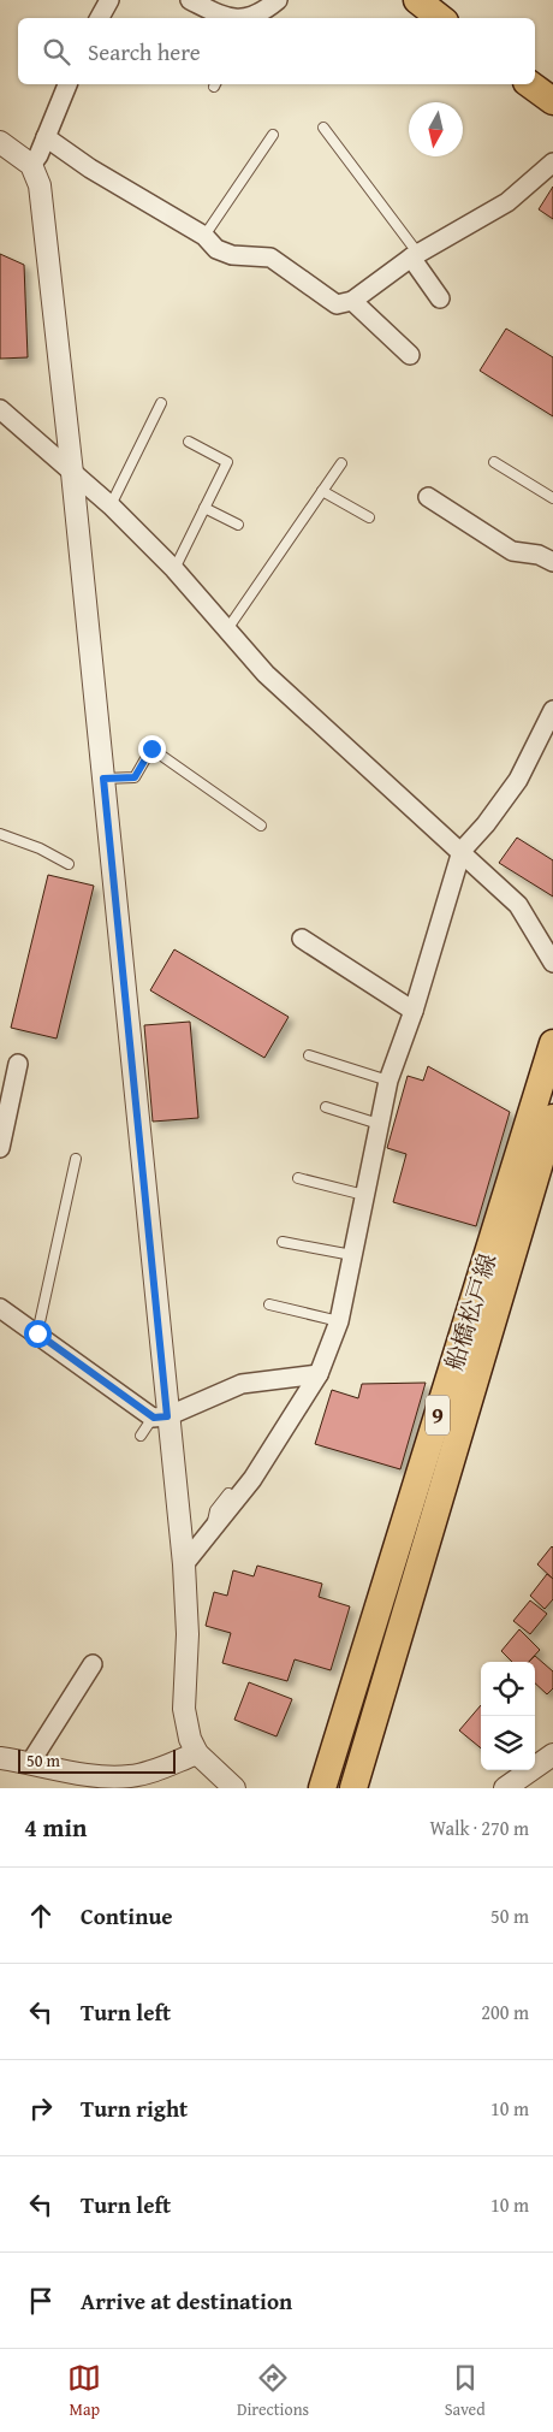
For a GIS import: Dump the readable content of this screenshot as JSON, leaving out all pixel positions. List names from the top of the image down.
{
  "streets": {
    "main road": ["船橋松戸線", "9"]
  },
  "scale_bar": "50 m",
  "north": "bottom",
  "page": {
    "search": "Search here",
    "scale": "50 m",
    "heading": ["4 min", "Walk · 270 m"],
    "list": [
      ["Continue", "50 m"],
      ["Turn left", "200 m"],
      ["Turn right", "10 m"],
      ["Turn left", "10 m"],
      "Arrive at destination"
    ],
    "nav": ["Map", "Directions", "Saved"]
  }
}
